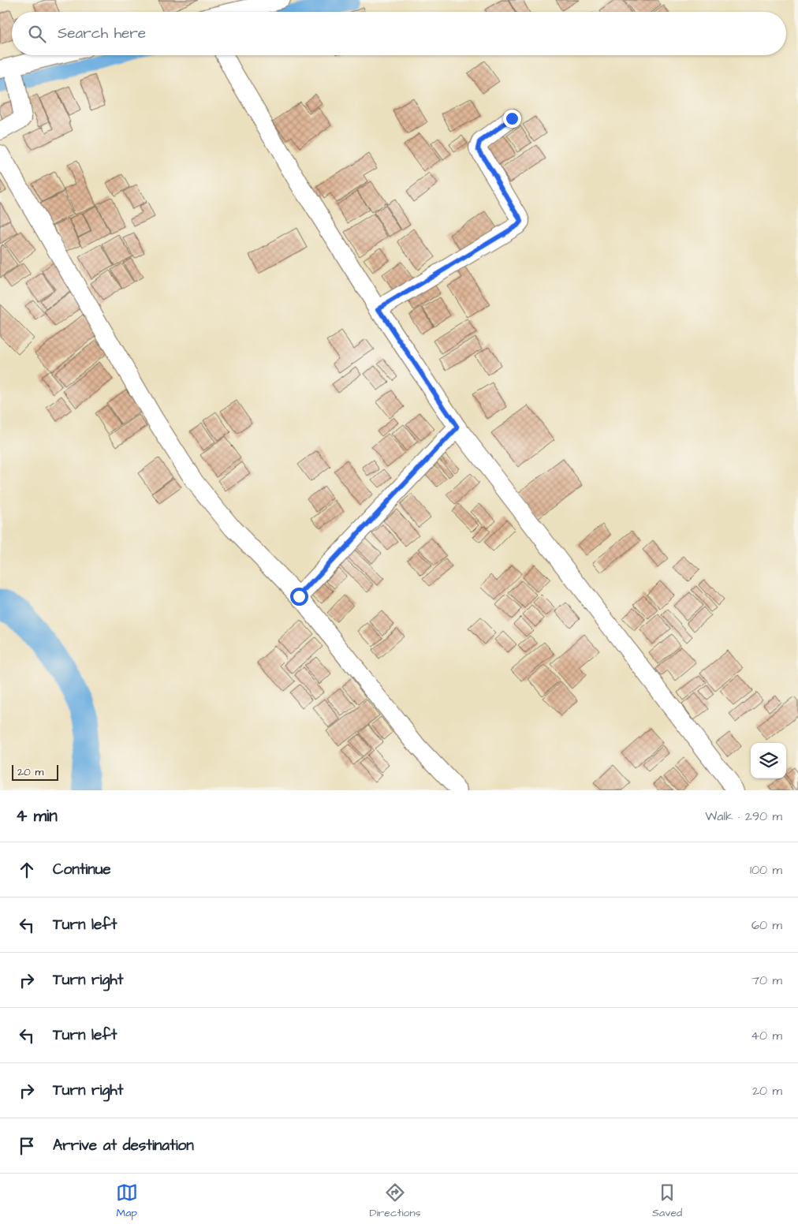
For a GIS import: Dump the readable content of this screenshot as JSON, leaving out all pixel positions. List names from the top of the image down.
{
  "scale_bar": "20 m",
  "page": {
    "search": "Search here",
    "scale": "20 m",
    "heading": ["4 min", "Walk · 290 m"],
    "list": [
      ["Continue", "100 m"],
      ["Turn left", "60 m"],
      ["Turn right", "70 m"],
      ["Turn left", "40 m"],
      ["Turn right", "20 m"],
      "Arrive at destination"
    ],
    "nav": ["Map", "Directions", "Saved"]
  }
}
